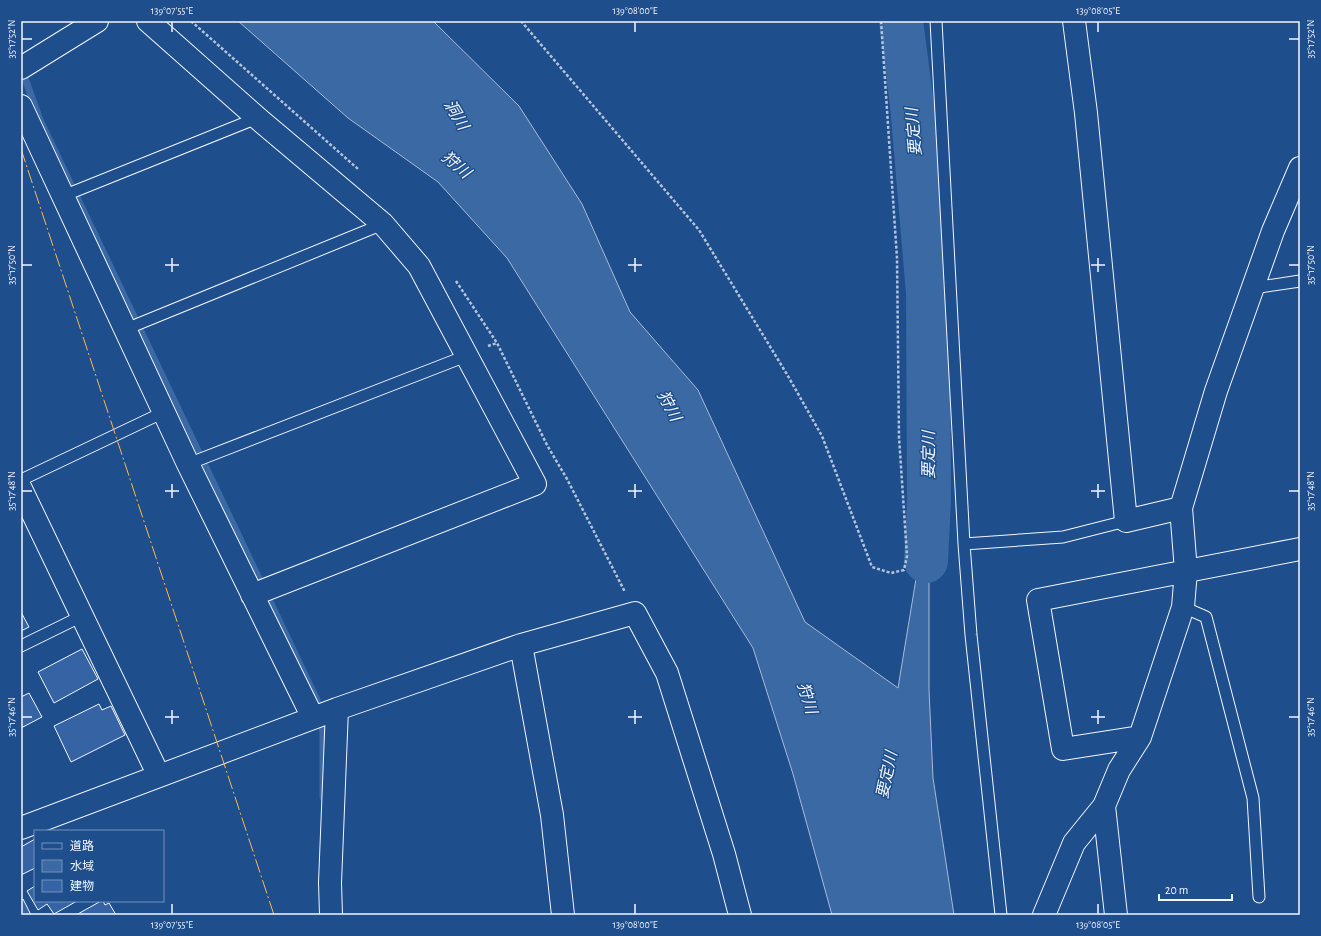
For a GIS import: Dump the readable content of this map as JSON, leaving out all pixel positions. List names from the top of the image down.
{
  "water": ["洞川", "要定川", "狩川"],
  "legend": ["道路", "水域", "建物"],
  "scale_bar": "20 m",
  "coordinates": [
    "139°07'55\"E",
    "139°08'00\"E",
    "139°08'05\"E",
    "35°17'52\"N",
    "35°17'50\"N",
    "35°17'48\"N",
    "35°17'46\"N"
  ]
}
